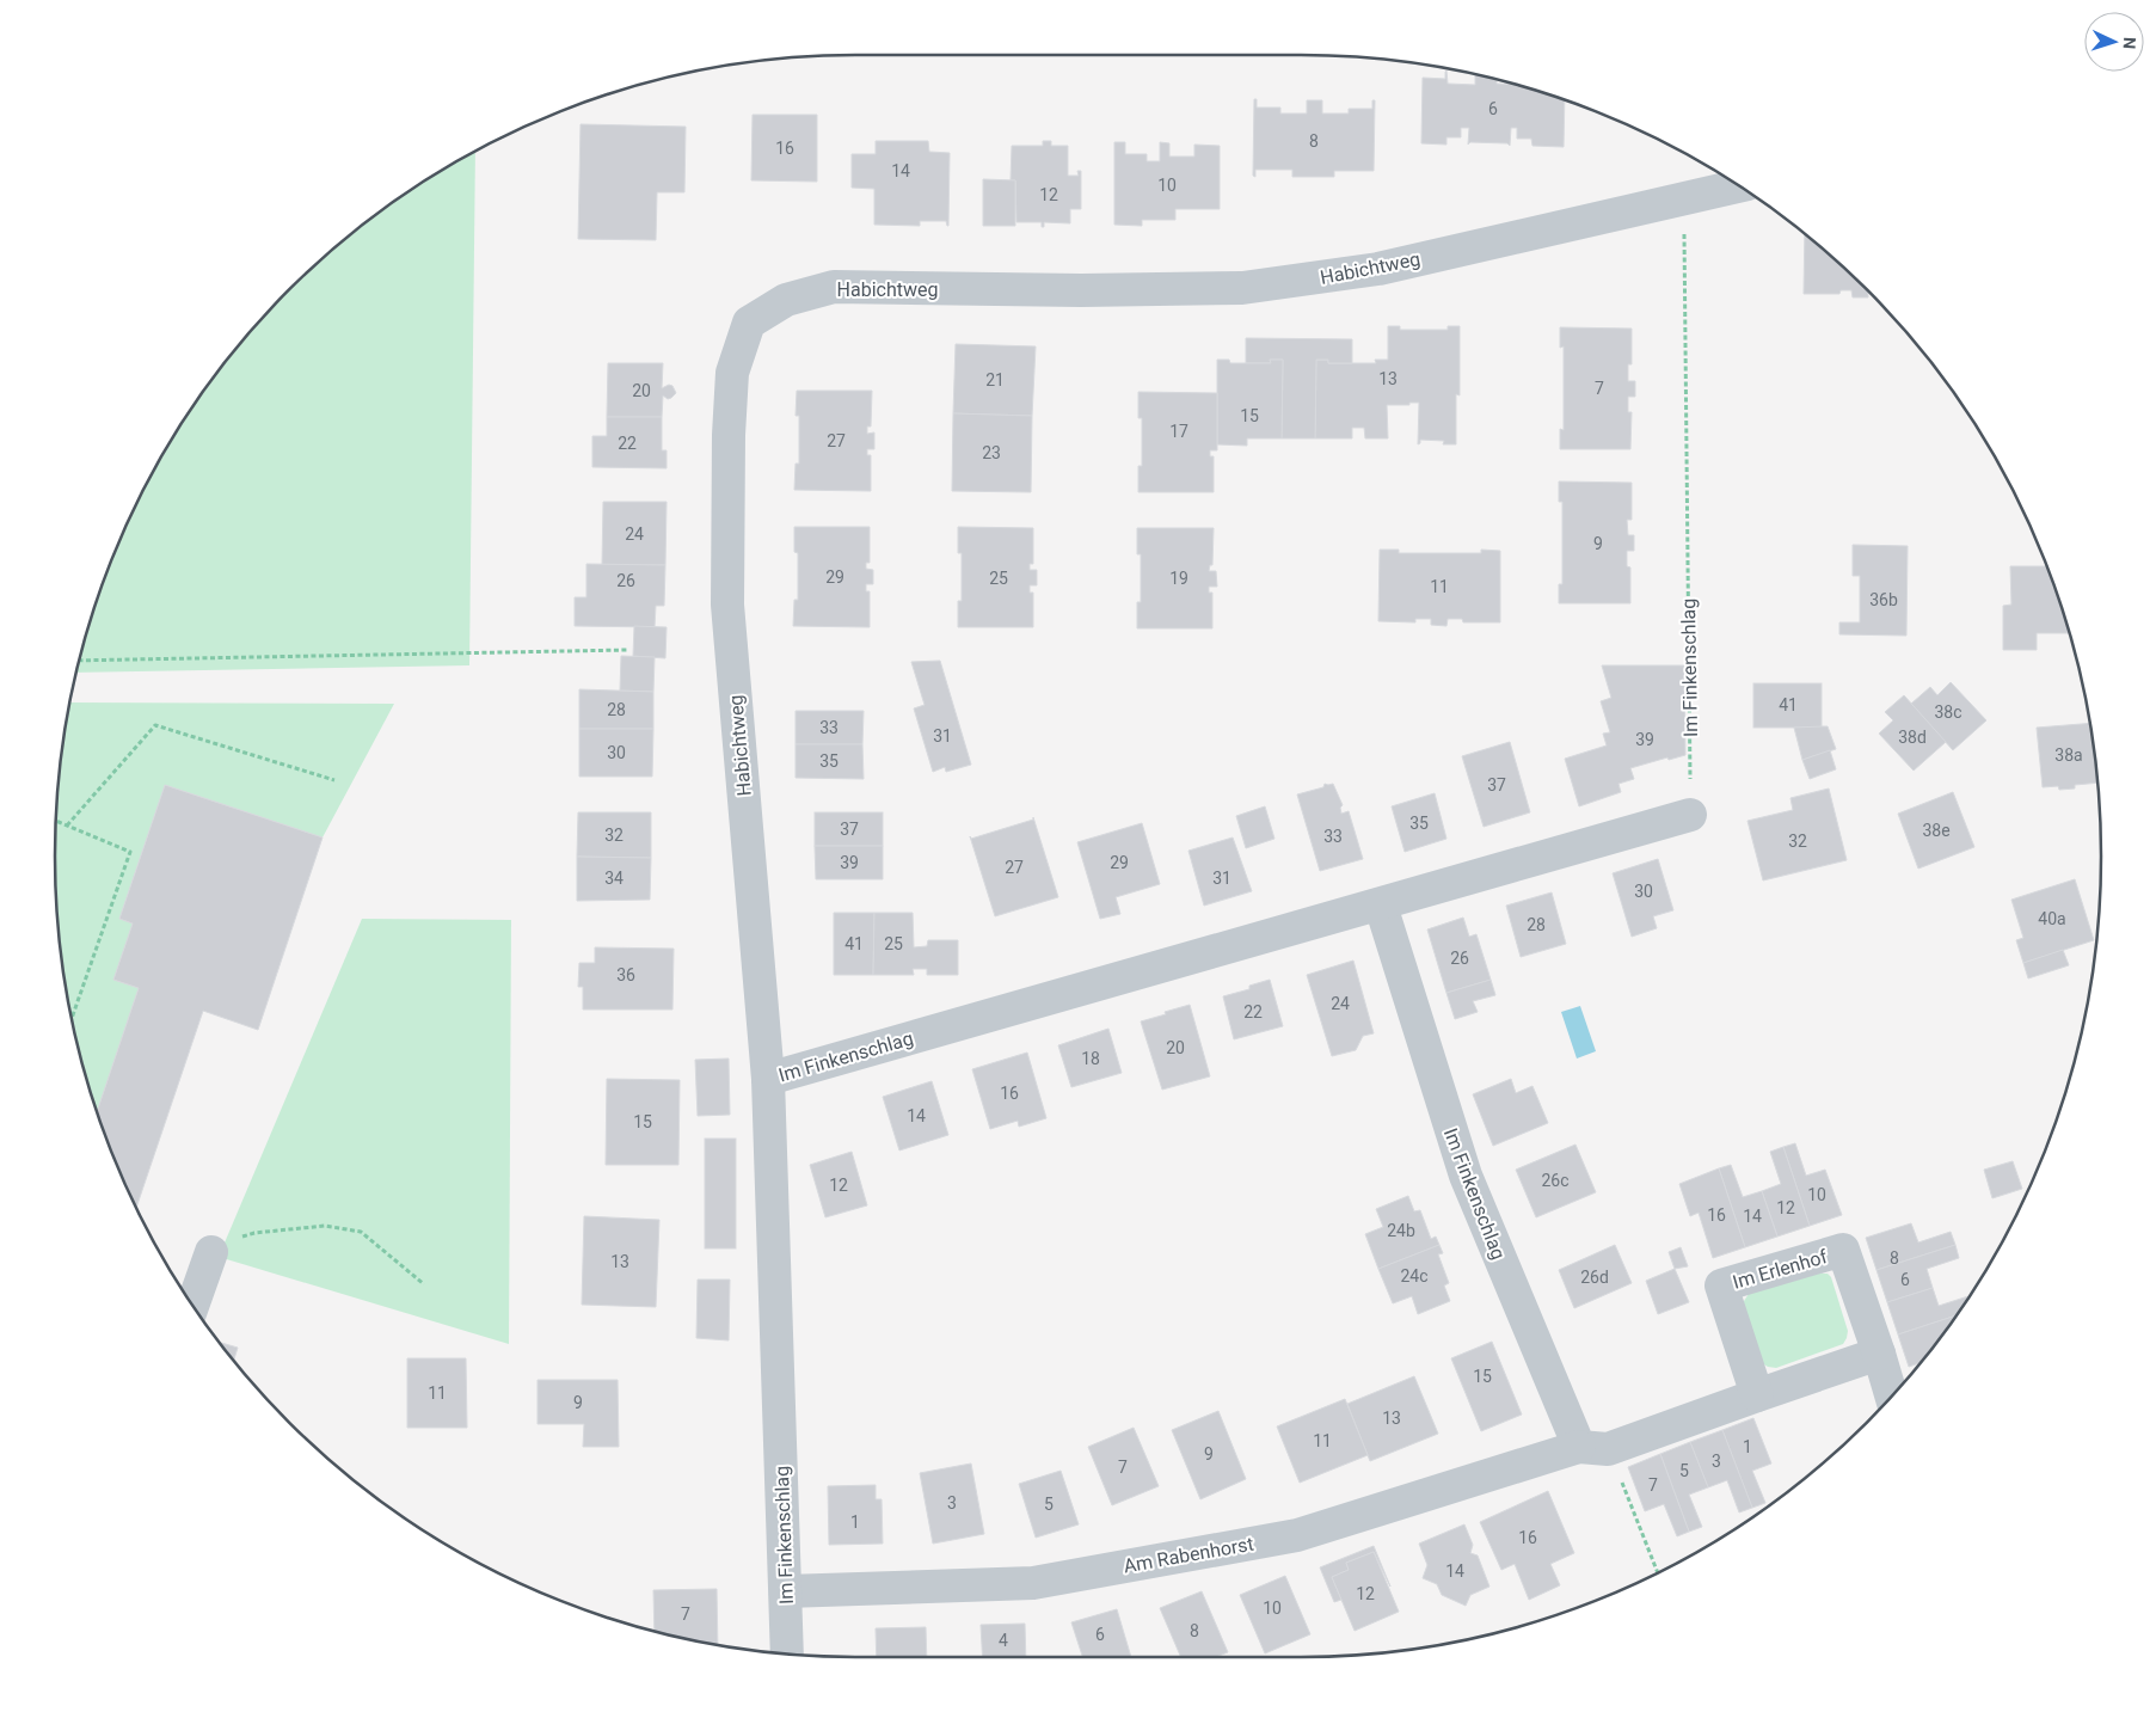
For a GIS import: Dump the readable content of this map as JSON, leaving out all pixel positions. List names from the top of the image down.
{
  "streets": {
    "street": [
      "Habichtweg",
      "Im Finkenschlag",
      "Im Erlenhof",
      "Am Rabenhorst"
    ]
  },
  "crossings": [
    ["Habichtweg", "Im Finkenschlag"],
    ["Im Finkenschlag", "Am Rabenhorst"]
  ],
  "house_numbers": [
    "6",
    "8",
    "16",
    "14",
    "10",
    "12",
    "13",
    "21",
    "7",
    "20",
    "15",
    "17",
    "27",
    "22",
    "23",
    "24",
    "9",
    "29",
    "25",
    "19",
    "26",
    "11",
    "36b",
    "41",
    "28",
    "38c",
    "33",
    "31",
    "38d",
    "39",
    "30",
    "38a",
    "35",
    "37",
    "35",
    "37",
    "38e",
    "32",
    "33",
    "32",
    "39",
    "29",
    "27",
    "34",
    "31",
    "30",
    "40a",
    "28",
    "41",
    "25",
    "26",
    "36",
    "24",
    "22",
    "20",
    "18",
    "16",
    "14",
    "15",
    "26c",
    "12",
    "10",
    "12",
    "16",
    "14",
    "24b",
    "8",
    "13",
    "24c",
    "26d",
    "6",
    "15",
    "11",
    "9",
    "13",
    "11",
    "1",
    "9",
    "3",
    "7",
    "5",
    "7",
    "3",
    "5",
    "1",
    "16",
    "14",
    "12",
    "10",
    "7",
    "8",
    "6",
    "4"
  ],
  "north": "right"
}
